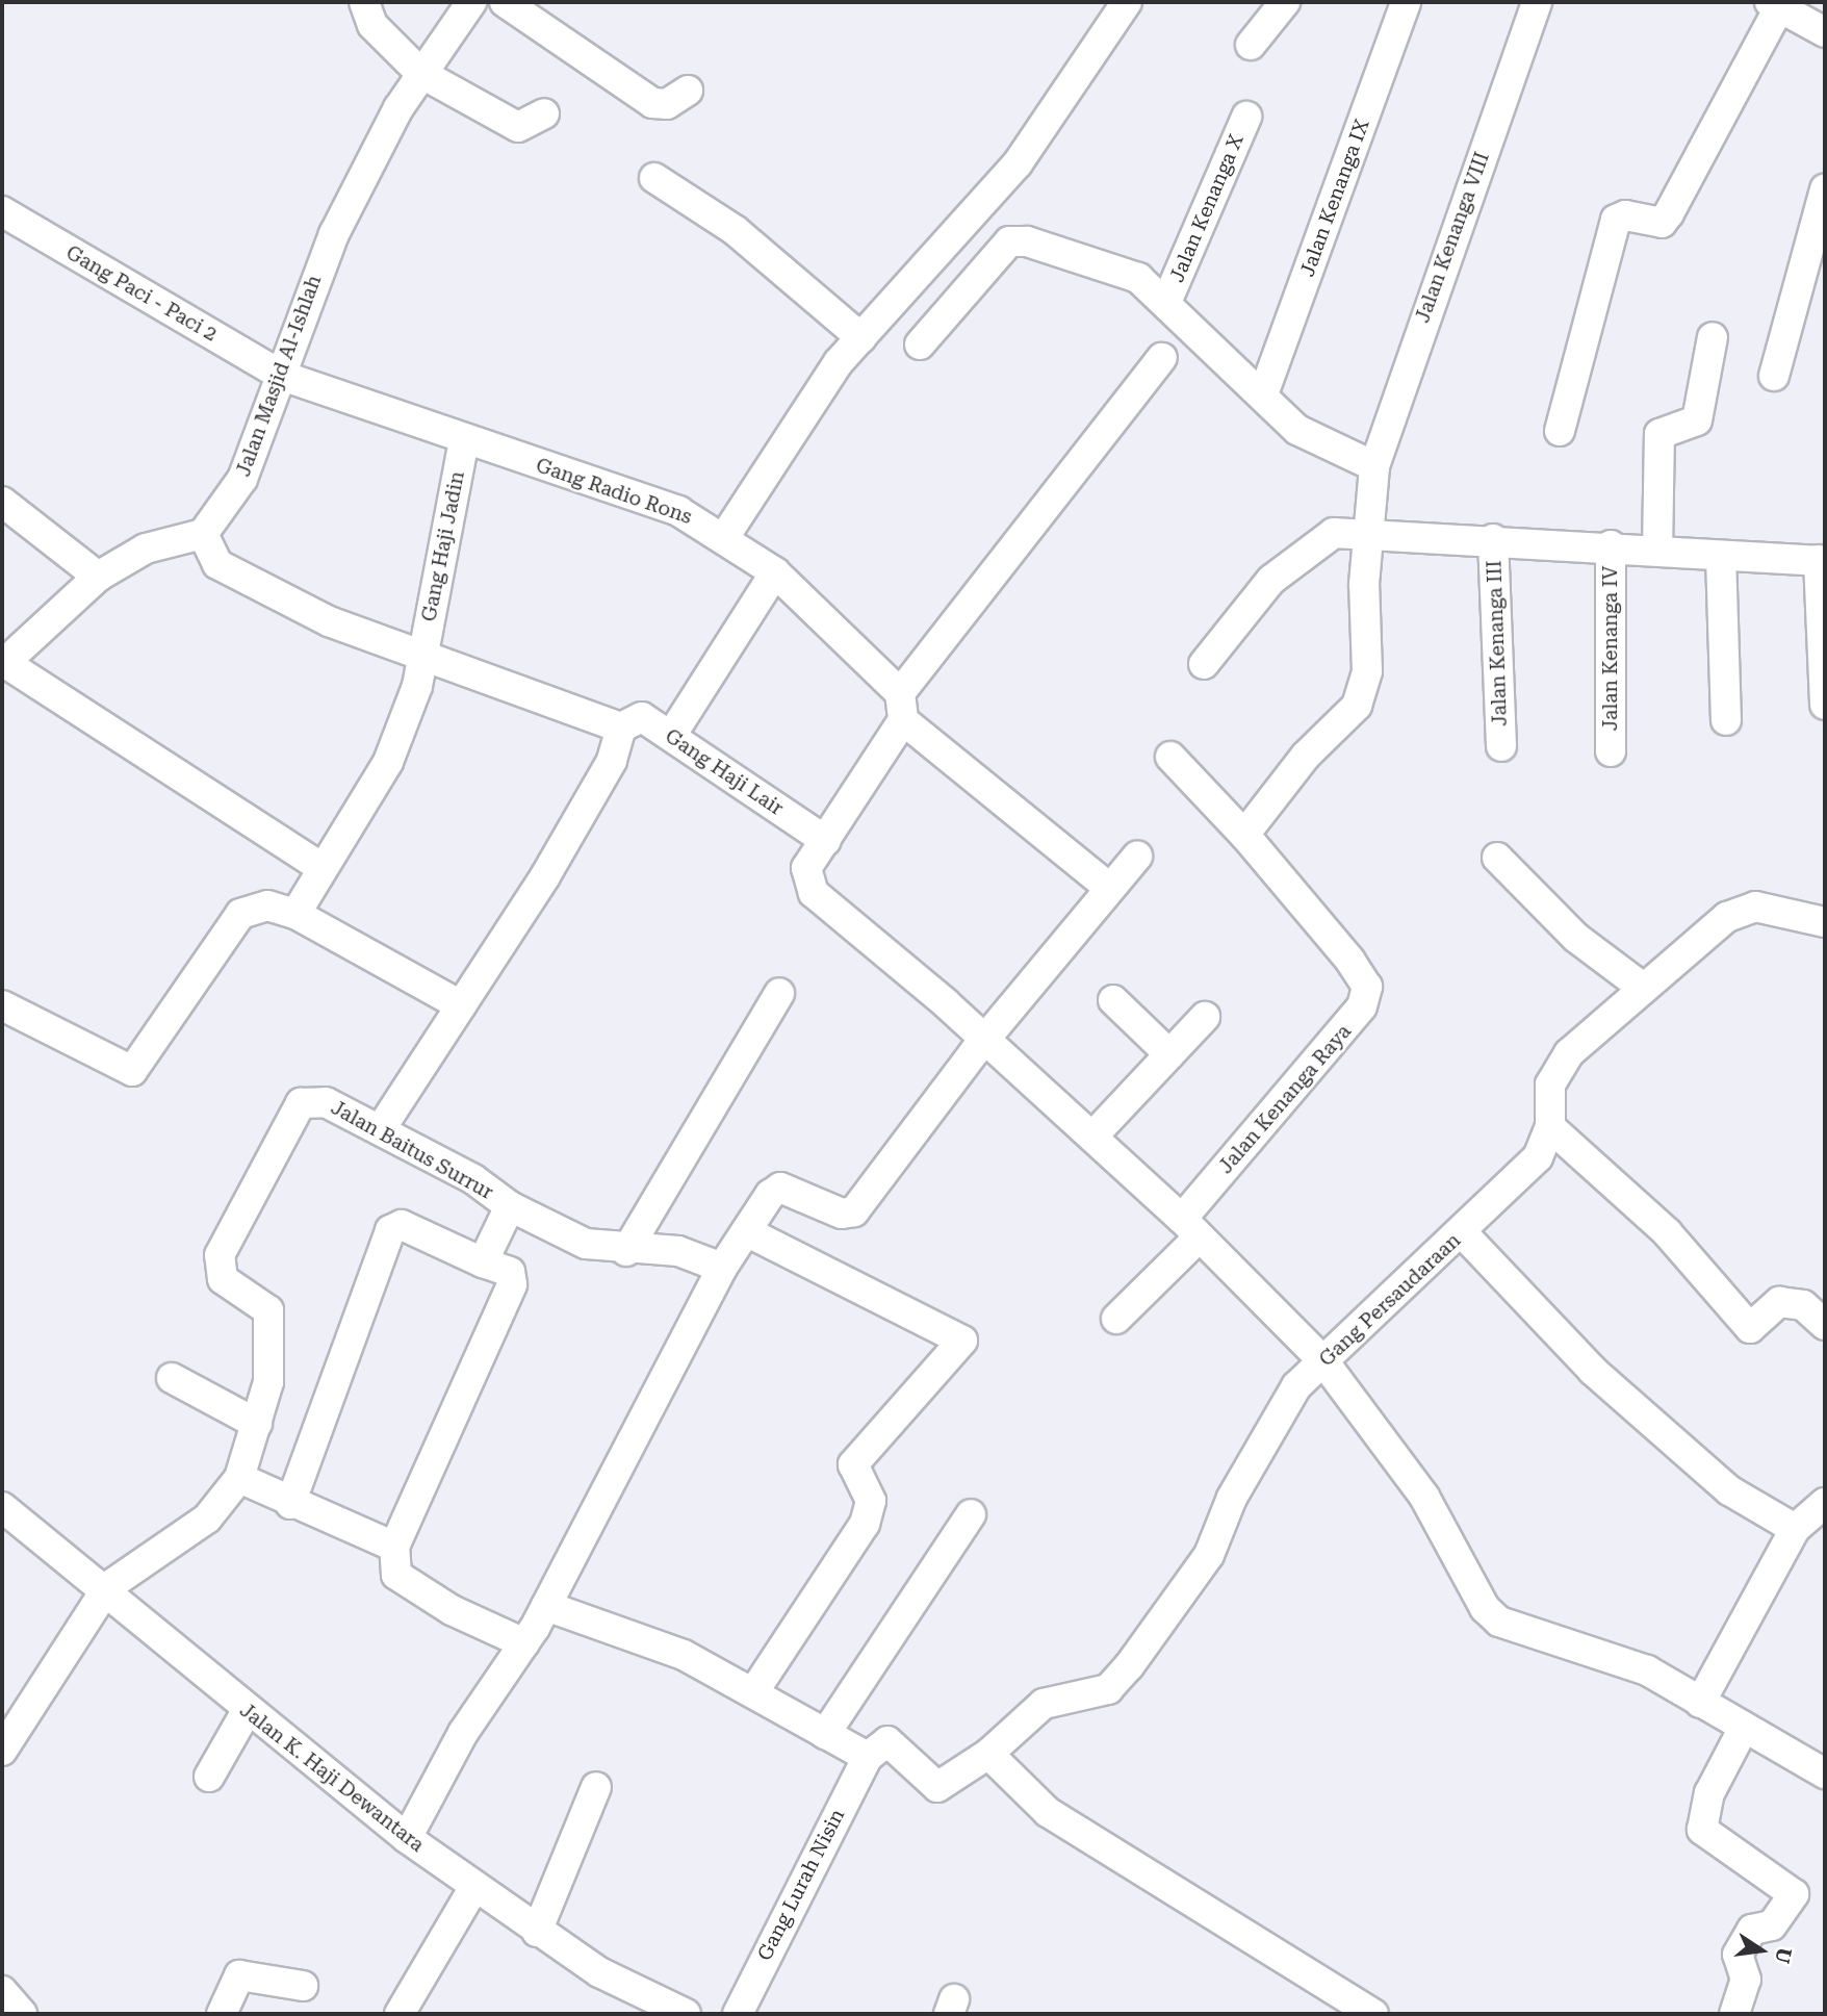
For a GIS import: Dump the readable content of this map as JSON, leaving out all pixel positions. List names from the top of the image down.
{
  "streets": {
    "street": [
      "Jalan Kenanga IX",
      "Jalan Kenanga X",
      "Jalan Kenanga VIII",
      "Gang Paci - Paci 2",
      "Jalan Masjid Al-Ishlah",
      "Gang Radio Rons",
      "Gang Haji Jadin",
      "Jalan Kenanga III",
      "Jalan Kenanga IV",
      "Gang Haji Lair",
      "Jalan Kenanga Raya",
      "Jalan Baitus Surrur",
      "Gang Persaudaraan",
      "Jalan K. Haji Dewantara",
      "Gang Lurah Nisin"
    ]
  },
  "crossings": [
    ["Gang Paci - Paci 2", "Jalan Masjid Al-Ishlah"],
    ["Gang Paci - Paci 2", "Gang Radio Rons"],
    ["Jalan Masjid Al-Ishlah", "Gang Radio Rons"],
    ["Gang Radio Rons", "Gang Haji Jadin"],
    ["Jalan Baitus Surrur", "Jalan K. Haji Dewantara"],
    ["Gang Persaudaraan", "Gang Lurah Nisin"]
  ],
  "north": "right"
}
